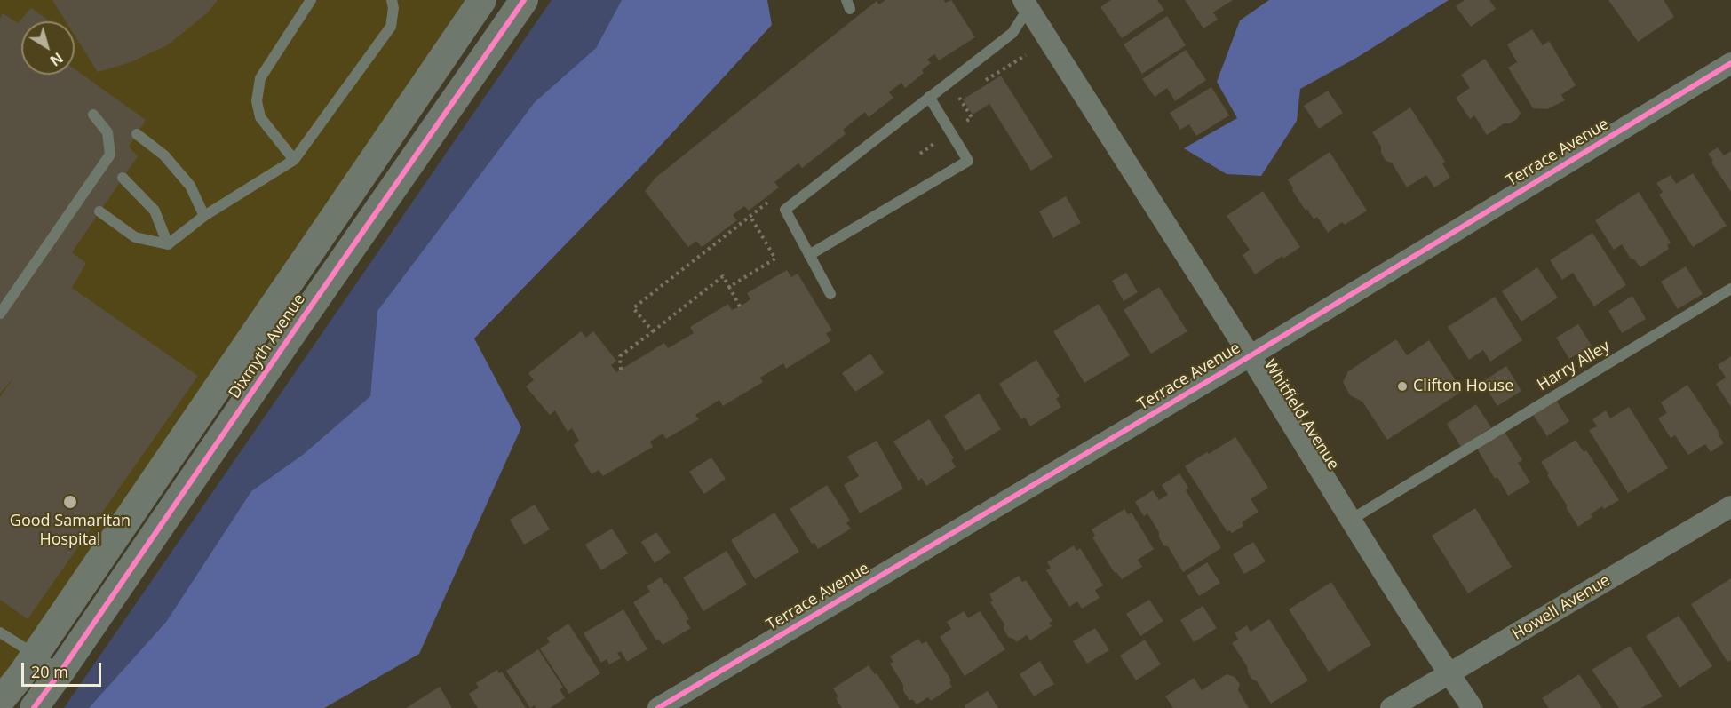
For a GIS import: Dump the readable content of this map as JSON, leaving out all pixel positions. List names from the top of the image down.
{
  "streets": {
    "street": [
      "Terrace Avenue",
      "Dixmyth Avenue",
      "Whitfield Avenue",
      "Howell Avenue"
    ],
    "lane": ["Harry Alley"]
  },
  "crossings": [
    ["Terrace Avenue", "Whitfield Avenue"],
    ["Harry Alley", "Whitfield Avenue"],
    ["Whitfield Avenue", "Howell Avenue"]
  ],
  "places": ["Clifton House", "Good Samaritan Hospital"],
  "scale_bar": "20 m",
  "north": "bottom right"
}
